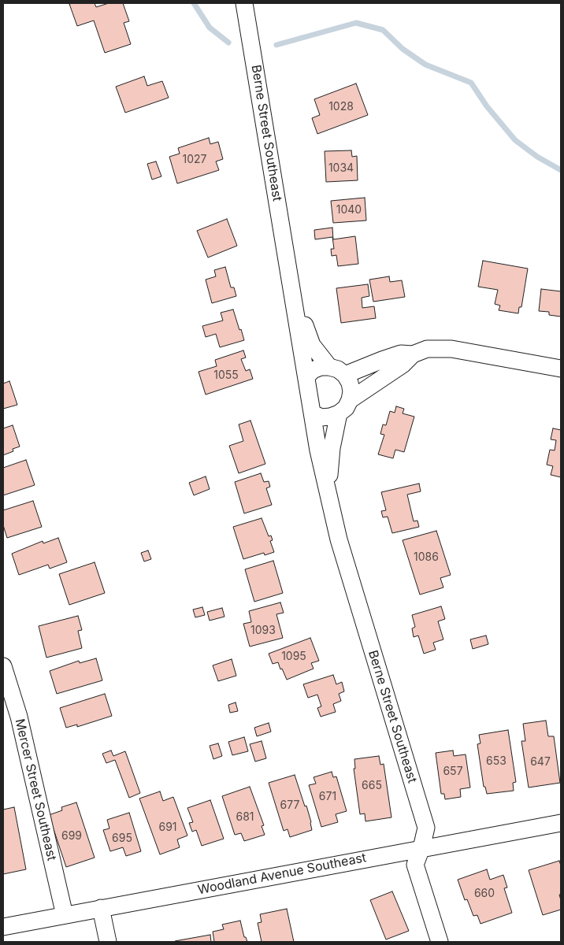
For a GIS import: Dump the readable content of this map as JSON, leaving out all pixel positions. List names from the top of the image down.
{
  "streets": {
    "street": ["Berne Street Southeast", "Mercer Street Southeast", "Woodland Avenue Southeast"]
  },
  "crossings": [
    ["Berne Street Southeast", "Woodland Avenue Southeast"],
    ["Mercer Street Southeast", "Woodland Avenue Southeast"]
  ],
  "house_numbers": [
    "1028",
    "1027",
    "1034",
    "1040",
    "1055",
    "1086",
    "1093",
    "1095",
    "653",
    "647",
    "657",
    "665",
    "671",
    "677",
    "681",
    "691",
    "699",
    "695",
    "660"
  ]
}
